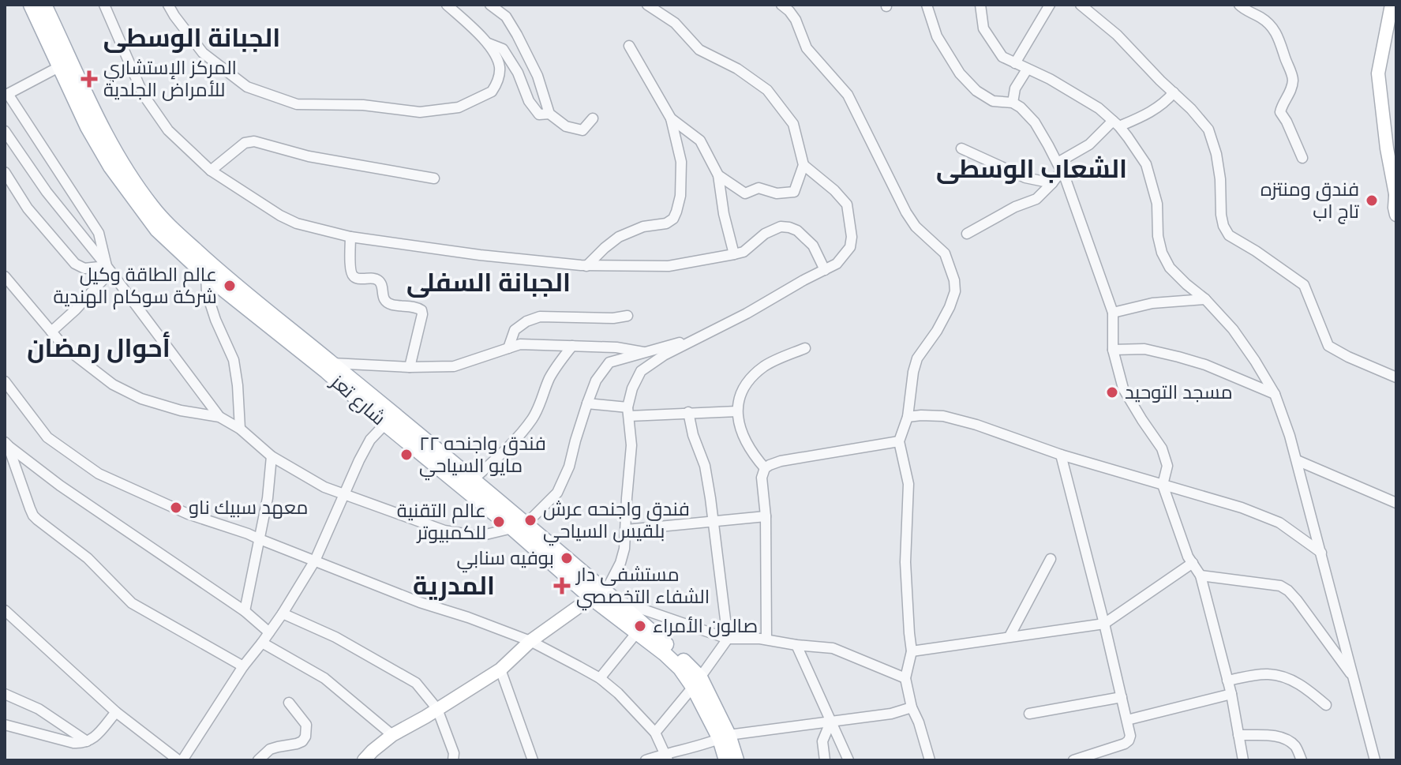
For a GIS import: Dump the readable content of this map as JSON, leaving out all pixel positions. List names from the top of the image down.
{
  "streets": {
    "main road": ["شارع تعز"]
  },
  "districts": [
    "الجبانة الوسطى",
    "الشعاب الوسطى",
    "الجبانة السفلى",
    "أحوال رمضان",
    "المدرية"
  ],
  "places": {
    "health": ["المركز الإستشاري للأمراض الجلدية", "مستشفى دار الشفاء التخصصي"],
    "other": [
      "فندق ومنتزه تاج اب",
      "عالم الطاقة وكيل شركة سوكام الهندية",
      "مسجد التوحيد",
      "فندق واجنحه ٢٢ مايو السياحي",
      "معهد سبيك ناو",
      "فندق واجنحه عرش بلقيس السياحي",
      "عالم التقنية للكمبيوتر",
      "بوفيه سنابي",
      "صالون الأمراء"
    ]
  }
}
